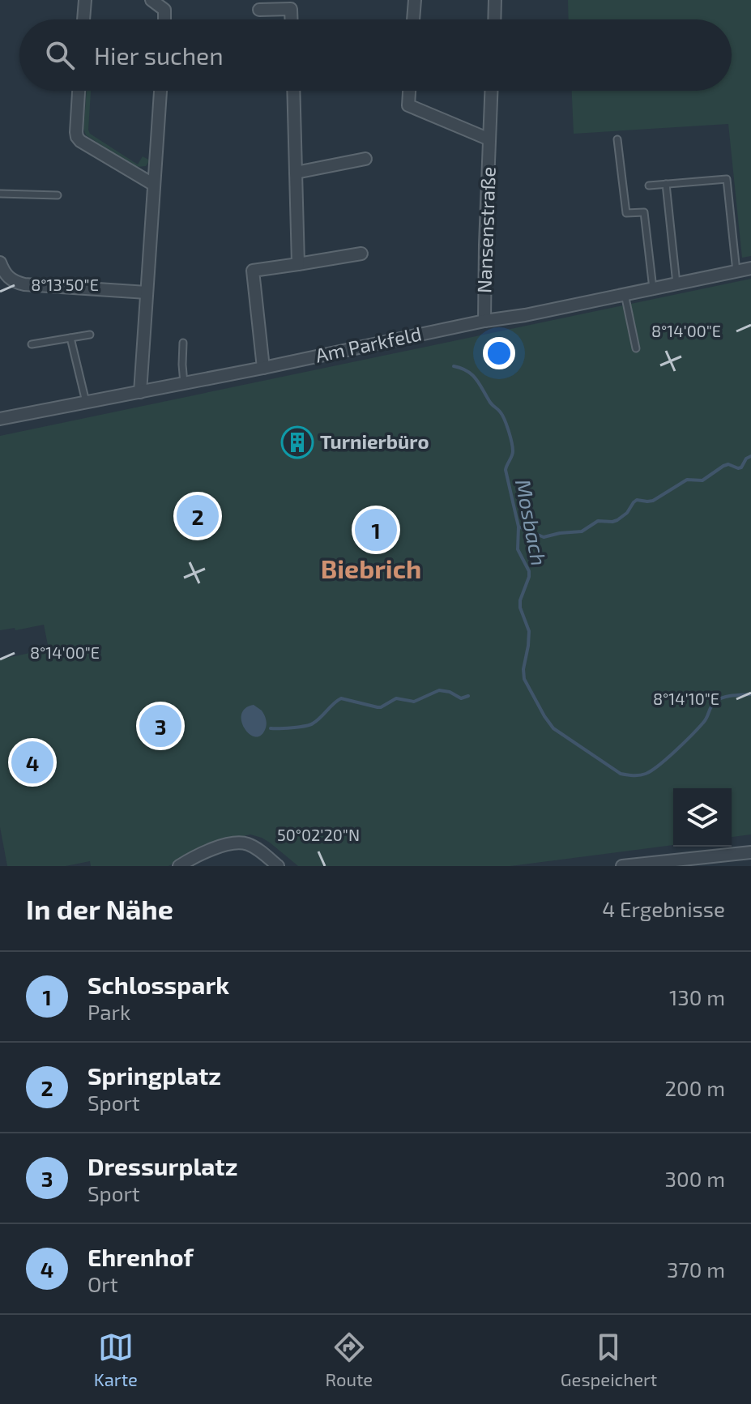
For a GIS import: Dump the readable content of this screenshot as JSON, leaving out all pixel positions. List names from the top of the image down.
{
  "streets": {
    "street": ["Nansenstraße", "Am Parkfeld"]
  },
  "crossings": [
    ["Nansenstraße", "Am Parkfeld"]
  ],
  "districts": ["Biebrich"],
  "water": ["Mosbach"],
  "places": {
    "building": ["Turnierbüro"]
  },
  "page": {
    "search": "Hier suchen",
    "pins": [
      "2",
      "1",
      "3",
      "4"
    ],
    "heading": ["In der Nähe", "4 Ergebnisse"],
    "list": [
      {
        "mark": "1",
        "name": "Schlosspark",
        "note": "Park",
        "value": "130 m"
      },
      {
        "mark": "2",
        "name": "Springplatz",
        "note": "Sport",
        "value": "200 m"
      },
      {
        "mark": "3",
        "name": "Dressurplatz",
        "note": "Sport",
        "value": "300 m"
      },
      {
        "mark": "4",
        "name": "Ehrenhof",
        "note": "Ort",
        "value": "370 m"
      }
    ],
    "nav": ["Karte", "Route", "Gespeichert"]
  },
  "coordinates": [
    "8°13'50\"E",
    "8°14'00\"E",
    "8°14'10\"E",
    "50°02'20\"N"
  ]
}
